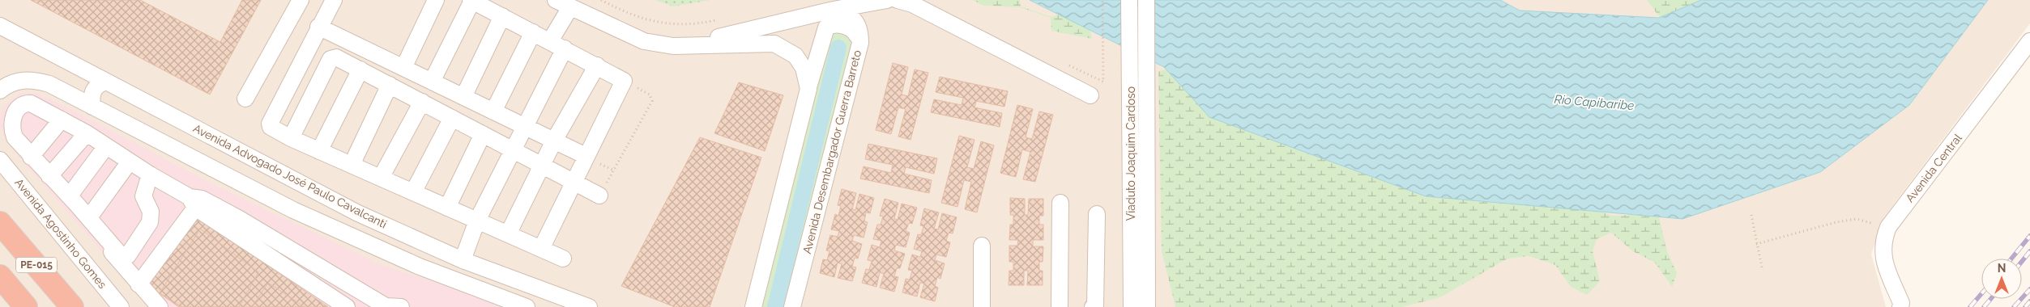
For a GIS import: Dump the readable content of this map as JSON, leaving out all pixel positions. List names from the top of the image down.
{
  "streets": {
    "highway": ["PE-015"],
    "street": [
      "Avenida Desembargador Guerra Barreto",
      "Viaduto Joaquim Cardoso",
      "Avenida Central",
      "Avenida Advogado José Paulo Cavalcanti",
      "Avenida Agostinho Gomes"
    ]
  },
  "water": ["Rio Capibaribe"],
  "north": "top"
}
